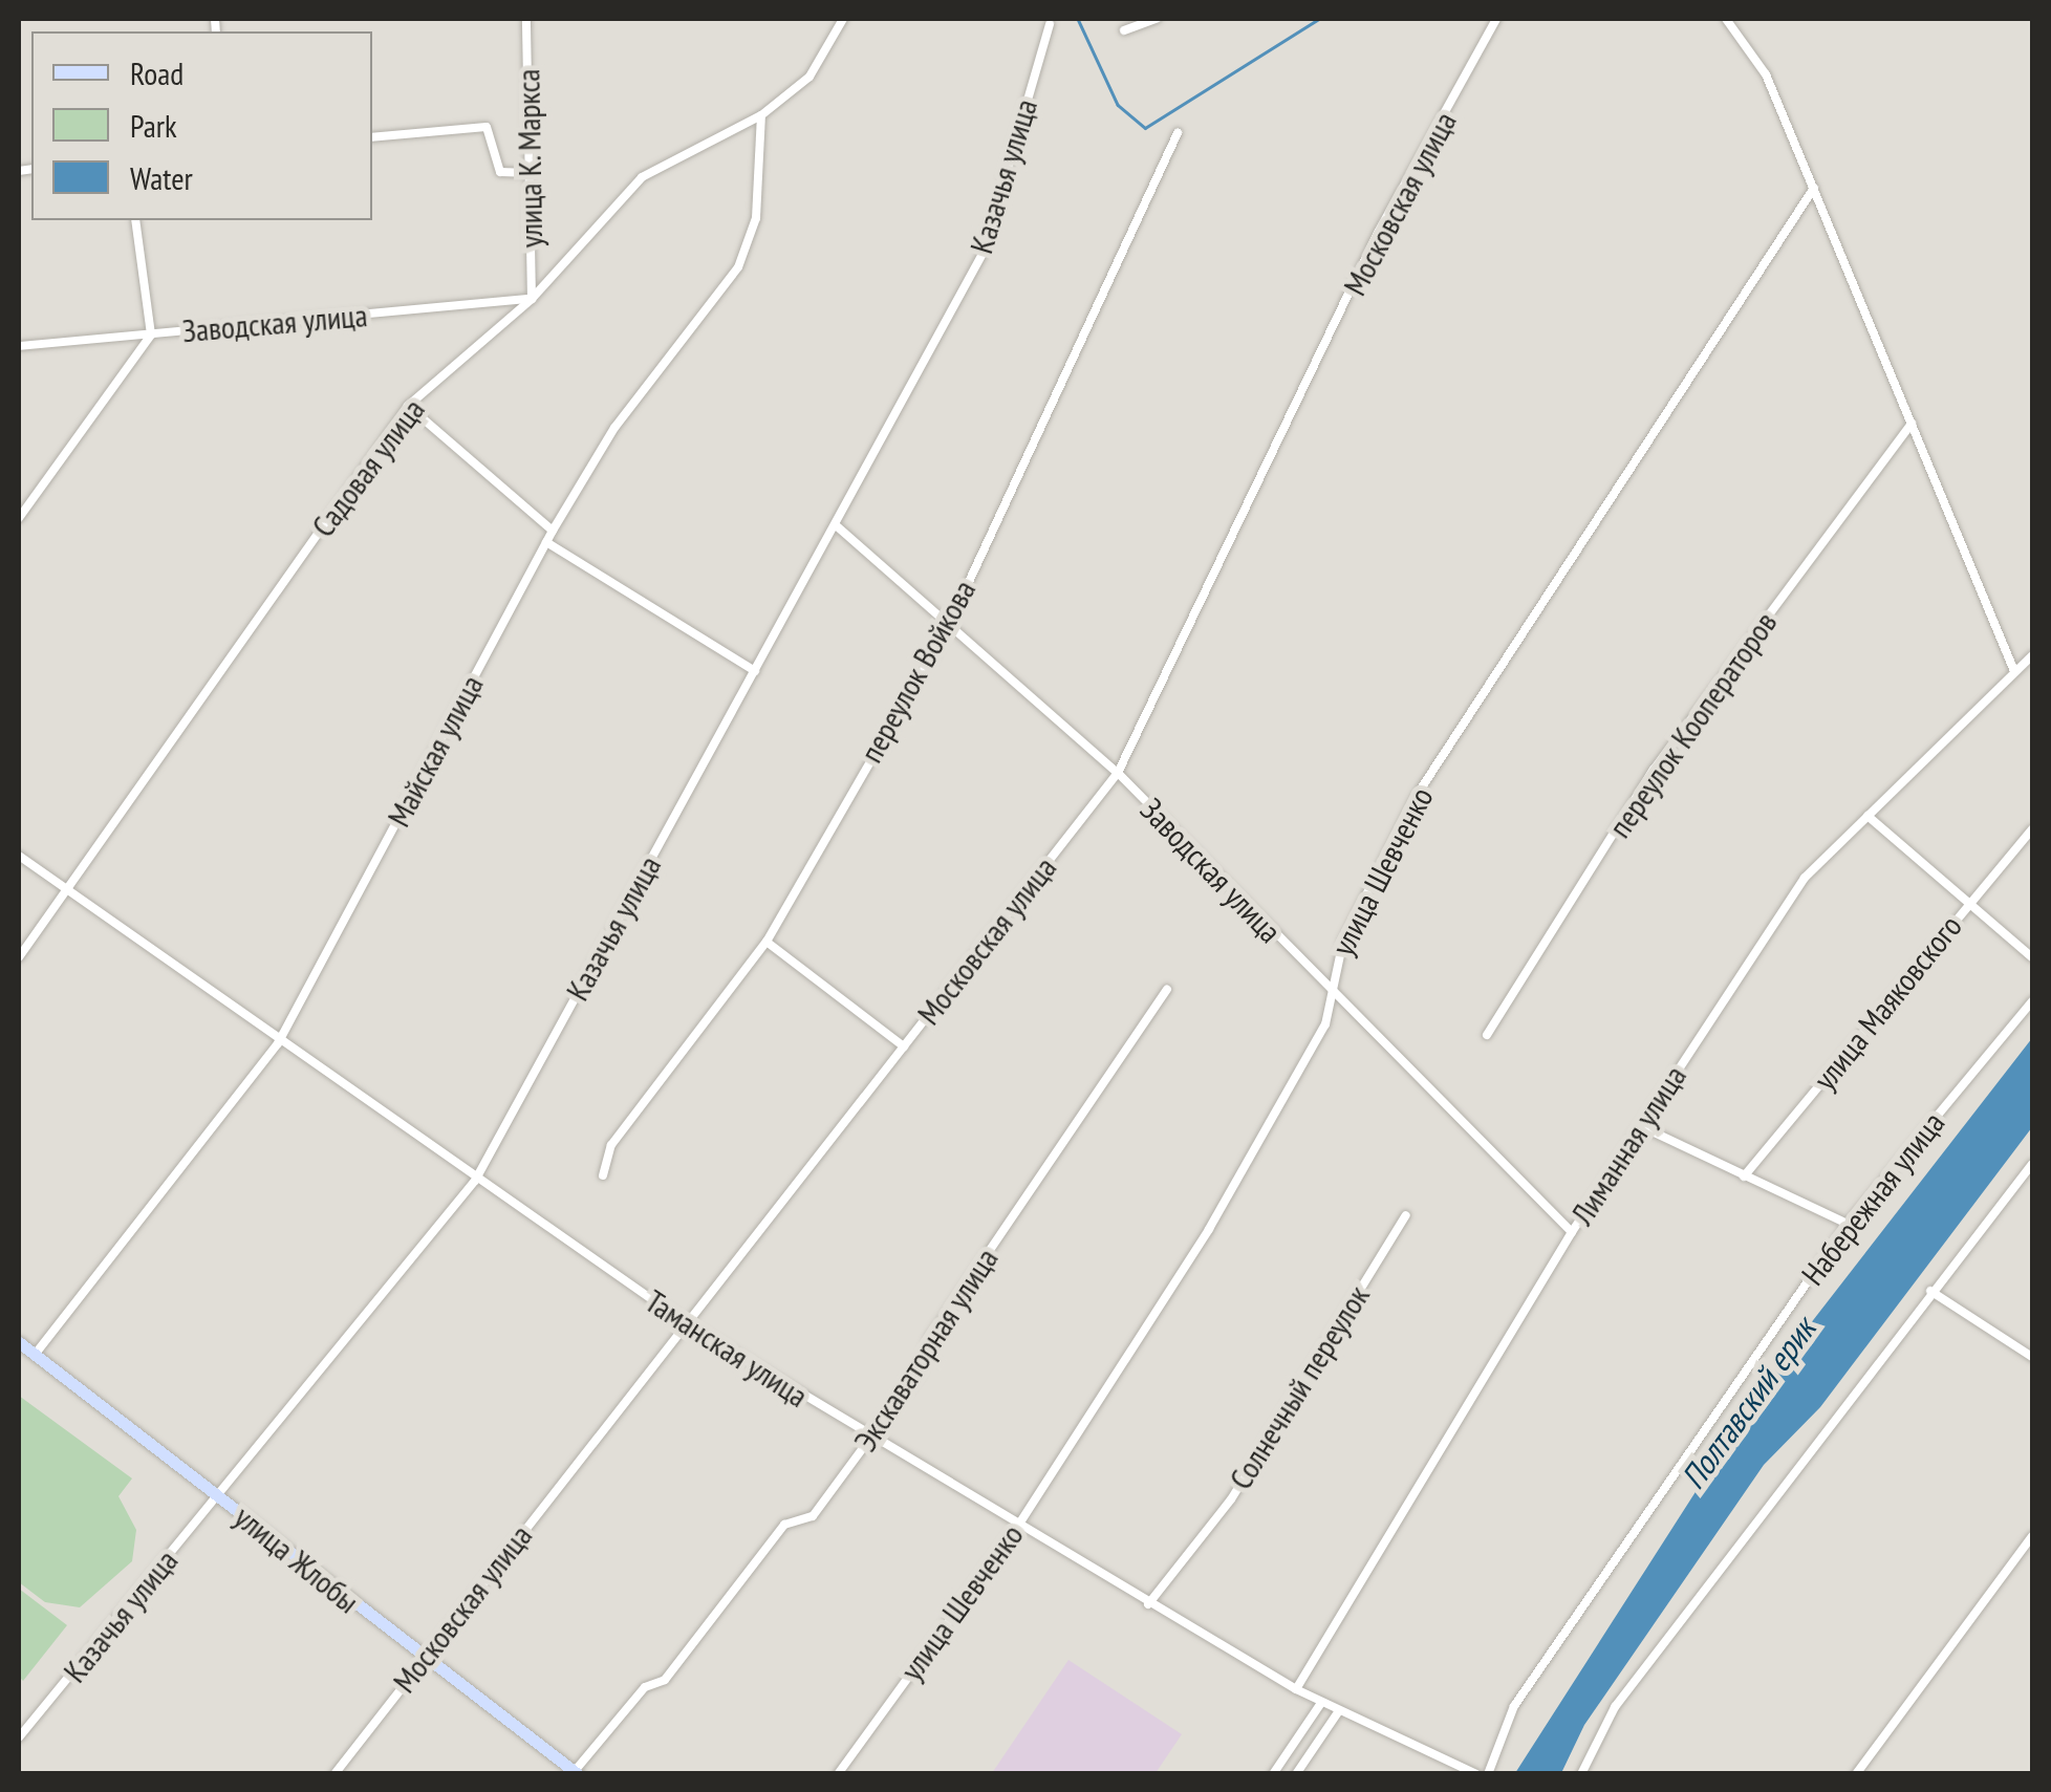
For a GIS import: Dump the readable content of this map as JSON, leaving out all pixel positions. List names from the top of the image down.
{
  "streets": {
    "street": [
      "улица К. Маркса",
      "Казачья улица",
      "Московская улица",
      "Заводская улица",
      "Садовая улица",
      "переулок Войкова",
      "переулок Кооператоров",
      "Майская улица",
      "улица Шевченко",
      "улица Маяковского",
      "Лиманная улица",
      "Набережная улица",
      "Таманская улица",
      "Экскаваторная улица",
      "Солнечный переулок",
      "улица Жлобы"
    ]
  },
  "crossings": [
    ["улица К. Маркса", "Заводская улица"],
    ["улица К. Маркса", "Садовая улица"],
    ["Казачья улица", "Заводская улица"],
    ["Казачья улица", "Таманская улица"],
    ["Казачья улица", "улица Жлобы"],
    ["Московская улица", "Заводская улица"],
    ["Московская улица", "Таманская улица"],
    ["Московская улица", "улица Жлобы"],
    ["Заводская улица", "Садовая улица"],
    ["Заводская улица", "переулок Войкова"],
    ["Заводская улица", "улица Шевченко"],
    ["Заводская улица", "Лиманная улица"],
    ["Садовая улица", "Майская улица"],
    ["Садовая улица", "Таманская улица"],
    ["Майская улица", "Таманская улица"],
    ["Майская улица", "улица Жлобы"],
    ["улица Шевченко", "Таманская улица"],
    ["Лиманная улица", "Таманская улица"],
    ["Таманская улица", "Экскаваторная улица"],
    ["Таманская улица", "Солнечный переулок"],
    ["Экскаваторная улица", "улица Жлобы"]
  ],
  "water": ["Полтавский ерик"],
  "legend": ["Road", "Park", "Water"]
}
